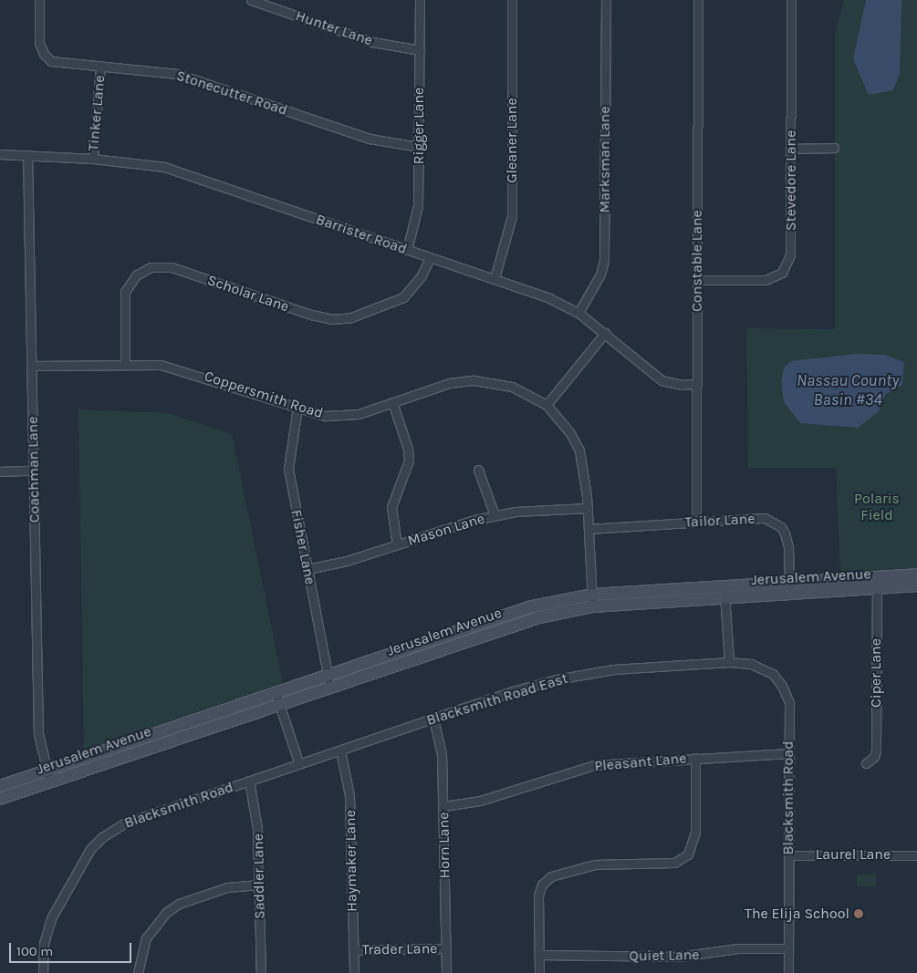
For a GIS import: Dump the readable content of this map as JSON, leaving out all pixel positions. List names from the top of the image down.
{
  "streets": {
    "main road": ["Jerusalem Avenue"],
    "street": [
      "Hunter Lane",
      "Stonecutter Road",
      "Tinker Lane",
      "Rigger Lane",
      "Gleaner Lane",
      "Marksman Lane",
      "Stevedore Lane",
      "Barrister Road",
      "Constable Lane",
      "Scholar Lane",
      "Coppersmith Road",
      "Coachman Lane",
      "Tailor Lane",
      "Mason Lane",
      "Fisher Lane",
      "Ciper Lane",
      "Blacksmith Road East",
      "Pleasant Lane",
      "Blacksmith Road",
      "Horn Lane",
      "Laurel Lane",
      "Haymaker Lane",
      "Saddler Lane",
      "Trader Lane",
      "Quiet Lane"
    ]
  },
  "crossings": [
    ["Hunter Lane", "Rigger Lane"],
    ["Stonecutter Road", "Tinker Lane"],
    ["Stonecutter Road", "Rigger Lane"],
    ["Tinker Lane", "Barrister Road"],
    ["Rigger Lane", "Barrister Road"],
    ["Gleaner Lane", "Barrister Road"],
    ["Marksman Lane", "Barrister Road"],
    ["Stevedore Lane", "Constable Lane"],
    ["Barrister Road", "Constable Lane"],
    ["Barrister Road", "Scholar Lane"],
    ["Barrister Road", "Coachman Lane"],
    ["Constable Lane", "Tailor Lane"],
    ["Scholar Lane", "Coppersmith Road"],
    ["Coppersmith Road", "Coachman Lane"],
    ["Coppersmith Road", "Tailor Lane"],
    ["Coppersmith Road", "Mason Lane"],
    ["Coppersmith Road", "Fisher Lane"],
    ["Coppersmith Road", "Jerusalem Avenue"],
    ["Coachman Lane", "Jerusalem Avenue"],
    ["Tailor Lane", "Jerusalem Avenue"],
    ["Mason Lane", "Fisher Lane"],
    ["Fisher Lane", "Jerusalem Avenue"],
    ["Jerusalem Avenue", "Ciper Lane"],
    ["Blacksmith Road East", "Blacksmith Road"],
    ["Blacksmith Road East", "Horn Lane"],
    ["Blacksmith Road East", "Haymaker Lane"],
    ["Pleasant Lane", "Blacksmith Road"],
    ["Pleasant Lane", "Horn Lane"],
    ["Blacksmith Road", "Laurel Lane"],
    ["Blacksmith Road", "Saddler Lane"],
    ["Blacksmith Road", "Quiet Lane"],
    ["Horn Lane", "Trader Lane"],
    ["Haymaker Lane", "Trader Lane"]
  ],
  "water": ["Nassau County Basin #34"],
  "parks": ["Polaris Field"],
  "places": ["The Elija School"],
  "scale_bar": "100 m"
}
